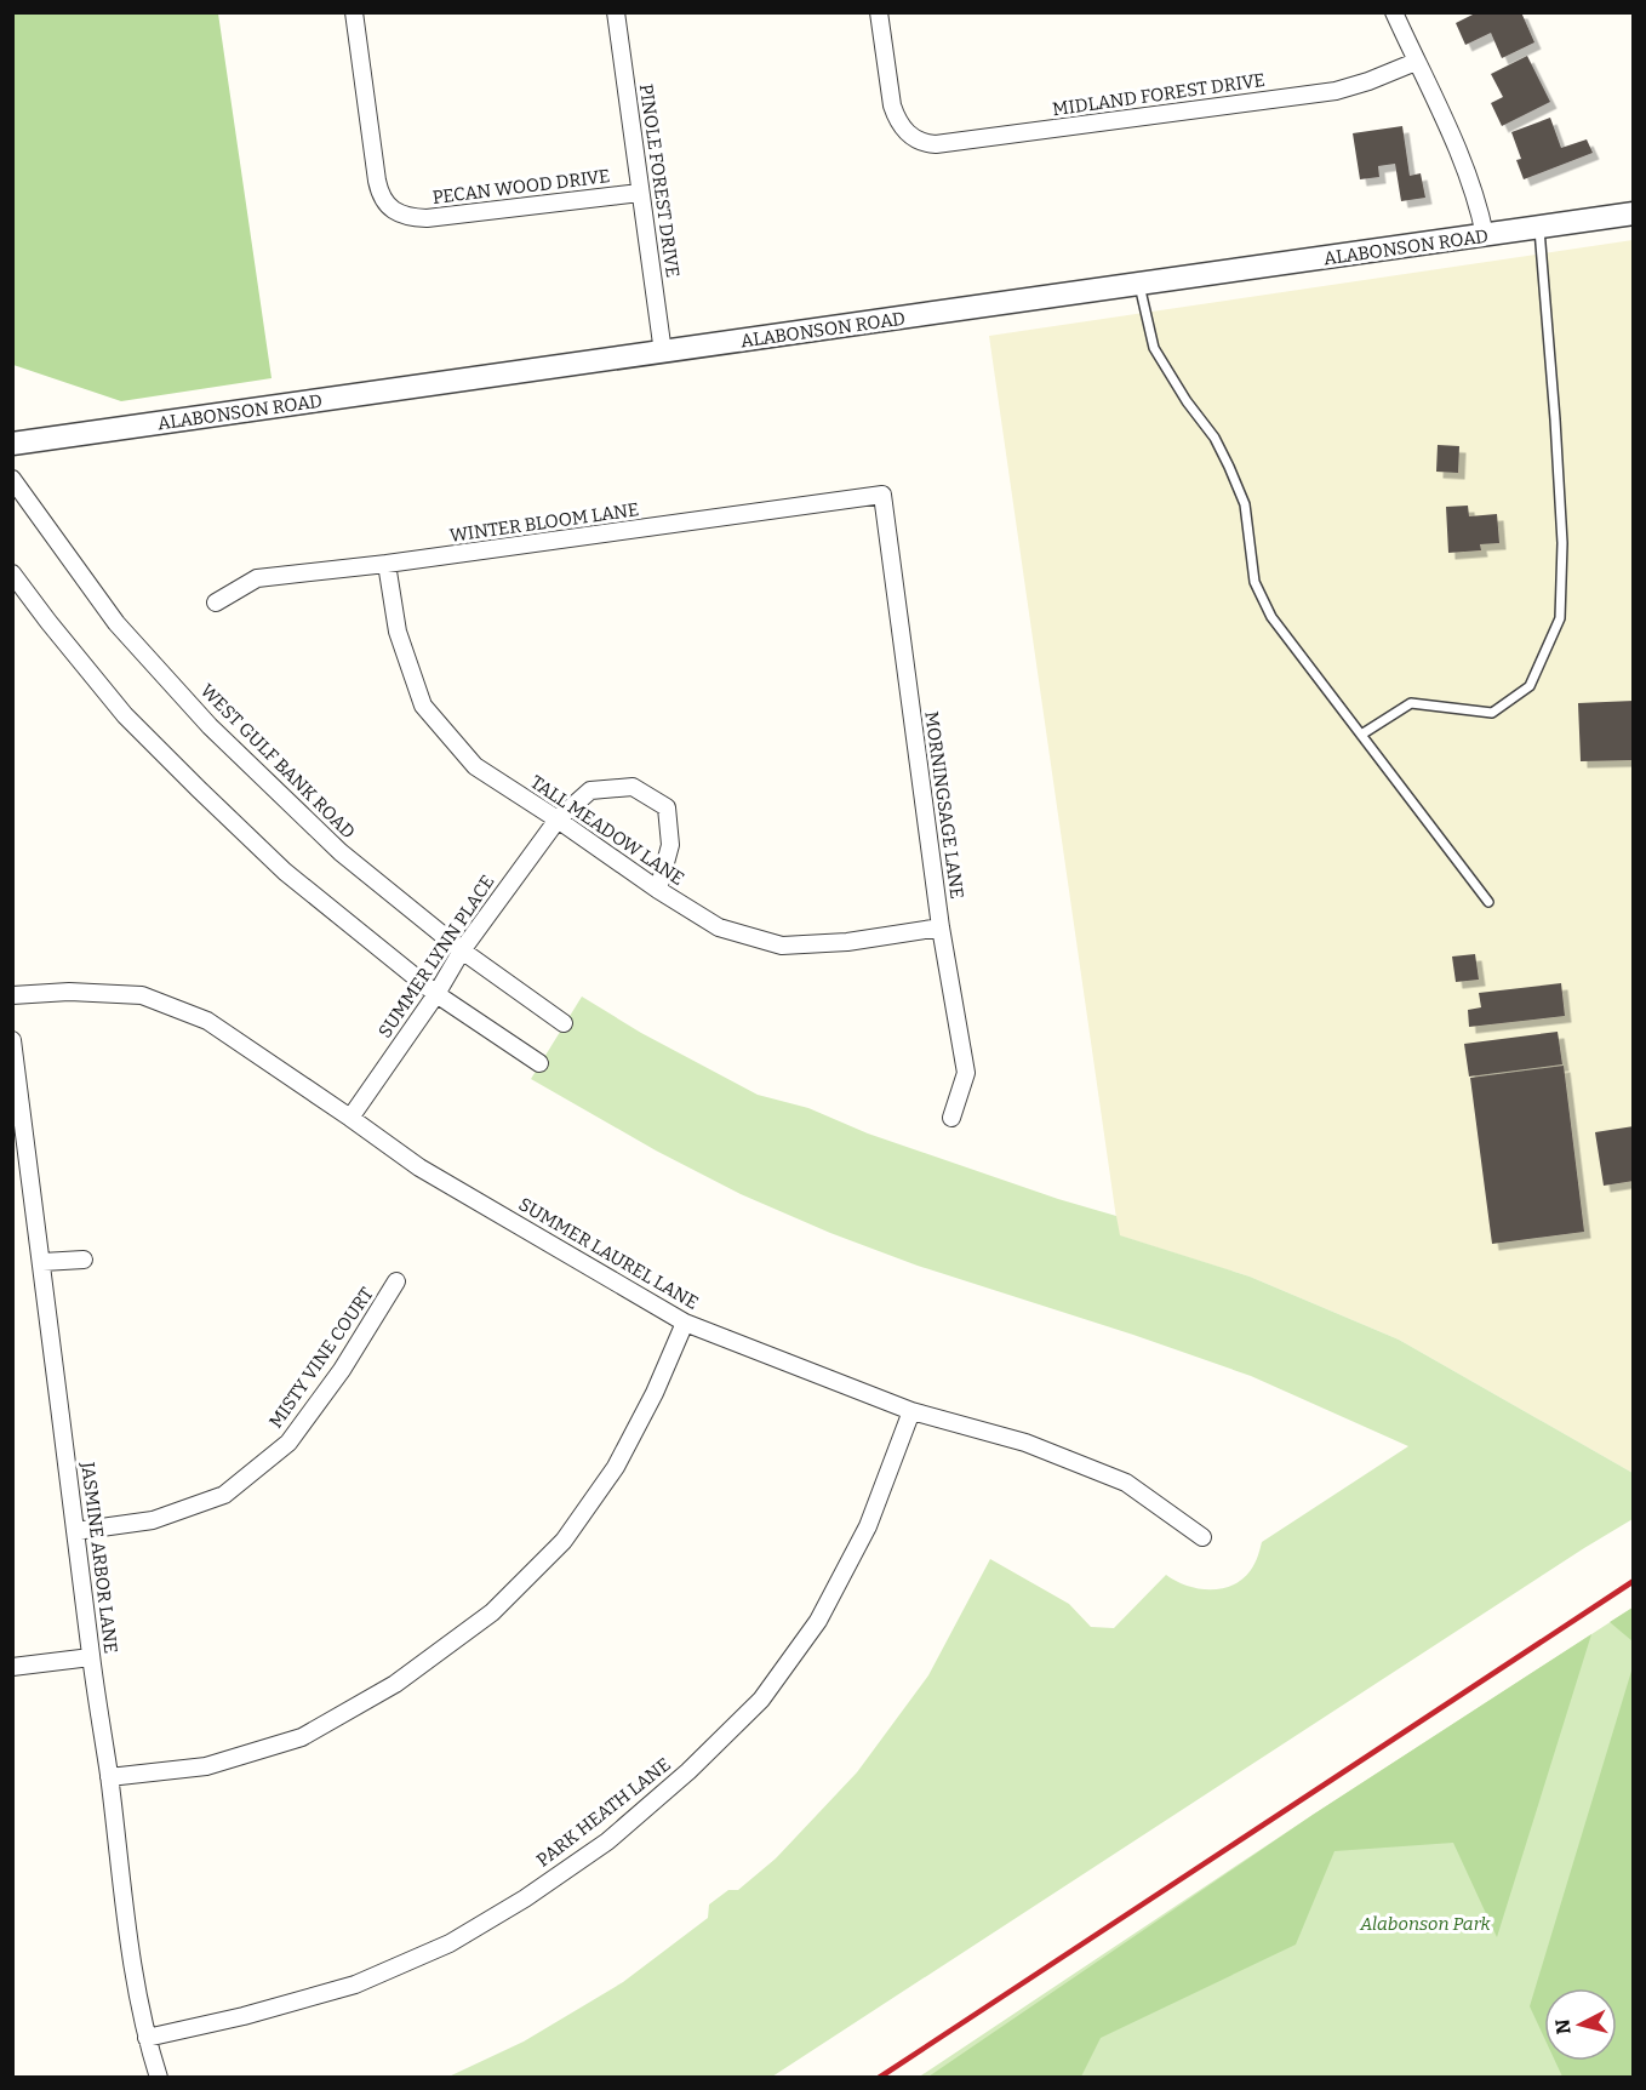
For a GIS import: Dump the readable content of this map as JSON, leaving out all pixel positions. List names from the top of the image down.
{
  "streets": {
    "street": [
      "MIDLAND FOREST DRIVE",
      "PINOLE FOREST DRIVE",
      "PECAN WOOD DRIVE",
      "ALABONSON ROAD",
      "WINTER BLOOM LANE",
      "WEST GULF BANK ROAD",
      "MORNINGSAGE LANE",
      "TALL MEADOW LANE",
      "SUMMER LYNN PLACE",
      "SUMMER LAUREL LANE",
      "MISTY VINE COURT",
      "JASMINE ARBOR LANE",
      "PARK HEATH LANE"
    ]
  },
  "crossings": [
    ["PINOLE FOREST DRIVE", "PECAN WOOD DRIVE"],
    ["PINOLE FOREST DRIVE", "ALABONSON ROAD"],
    ["WINTER BLOOM LANE", "MORNINGSAGE LANE"],
    ["WINTER BLOOM LANE", "TALL MEADOW LANE"],
    ["WEST GULF BANK ROAD", "SUMMER LYNN PLACE"],
    ["MORNINGSAGE LANE", "TALL MEADOW LANE"],
    ["TALL MEADOW LANE", "SUMMER LYNN PLACE"],
    ["SUMMER LYNN PLACE", "SUMMER LAUREL LANE"],
    ["SUMMER LAUREL LANE", "PARK HEATH LANE"],
    ["MISTY VINE COURT", "JASMINE ARBOR LANE"],
    ["JASMINE ARBOR LANE", "PARK HEATH LANE"]
  ],
  "parks": ["Alabonson Park"],
  "north": "left"
}
